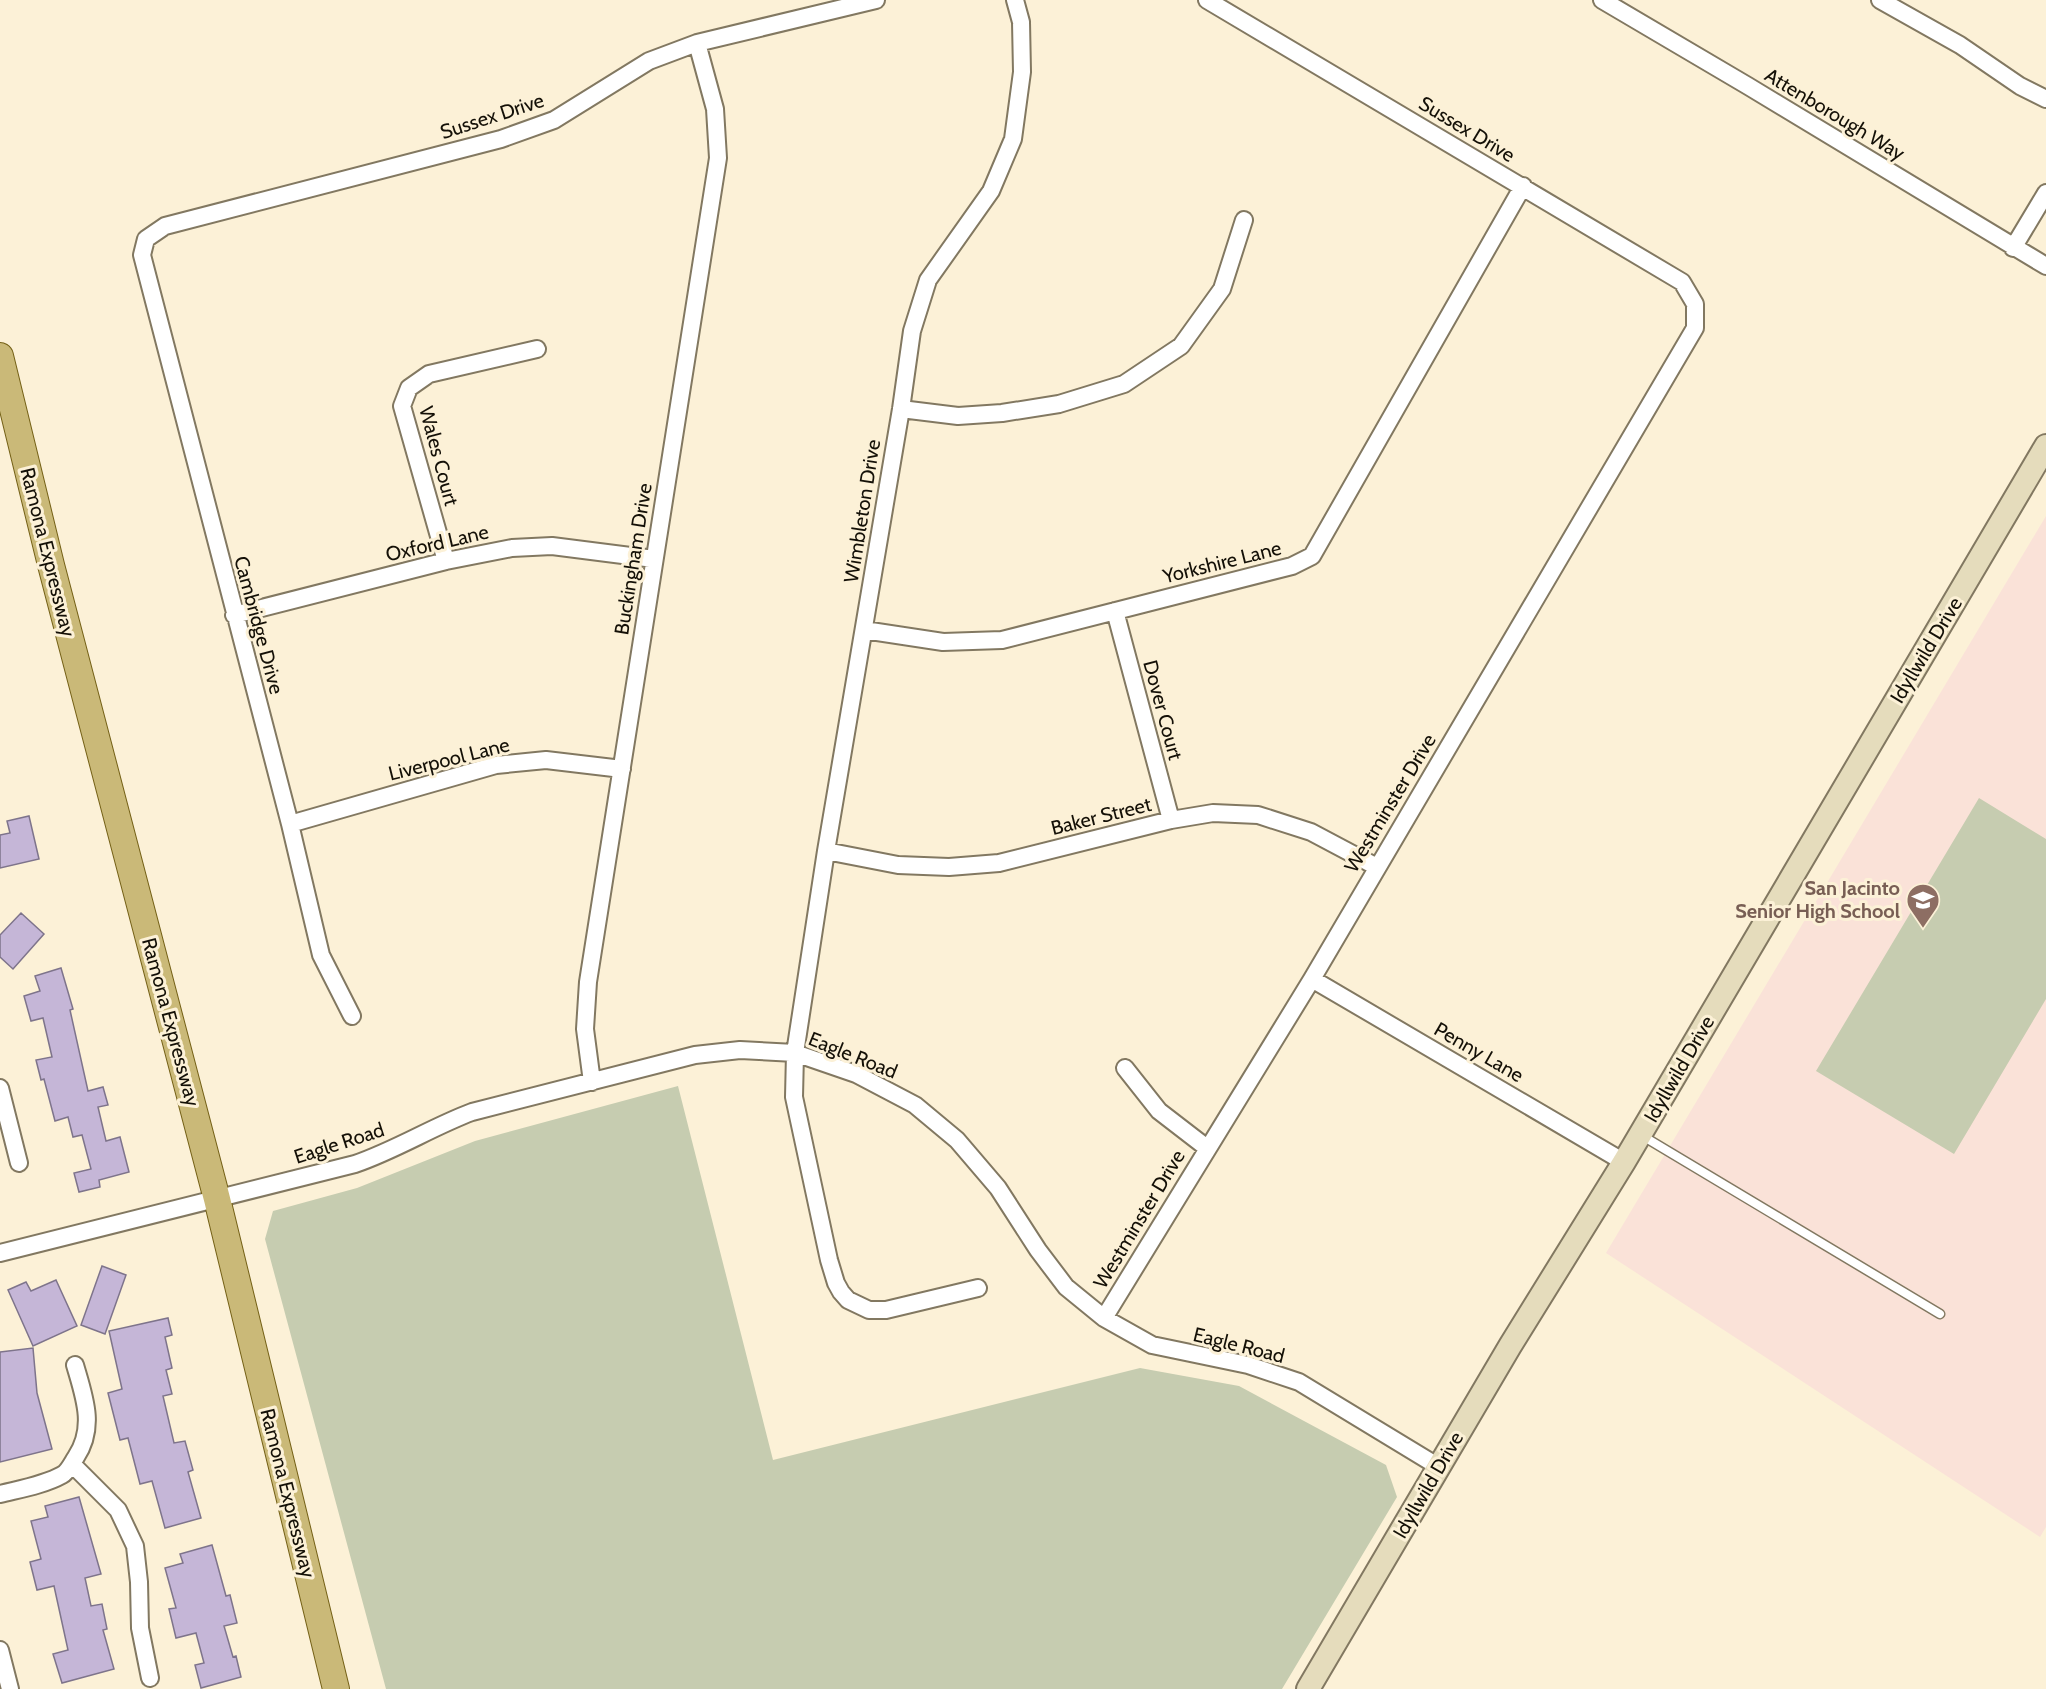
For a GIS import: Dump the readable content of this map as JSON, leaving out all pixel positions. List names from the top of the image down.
{
  "streets": {
    "main road": ["Ramona Expressway"],
    "street": [
      "Attenborough Way",
      "Sussex Drive",
      "Wales Court",
      "Wimbleton Drive",
      "Oxford Lane",
      "Buckingham Drive",
      "Yorkshire Lane",
      "Cambridge Drive",
      "Idyllwild Drive",
      "Dover Court",
      "Liverpool Lane",
      "Westminster Drive",
      "Baker Street",
      "Penny Lane",
      "Eagle Road"
    ]
  },
  "crossings": [
    ["Sussex Drive", "Buckingham Drive"],
    ["Sussex Drive", "Yorkshire Lane"],
    ["Sussex Drive", "Cambridge Drive"],
    ["Sussex Drive", "Westminster Drive"],
    ["Wales Court", "Oxford Lane"],
    ["Wimbleton Drive", "Yorkshire Lane"],
    ["Wimbleton Drive", "Baker Street"],
    ["Wimbleton Drive", "Eagle Road"],
    ["Oxford Lane", "Buckingham Drive"],
    ["Oxford Lane", "Cambridge Drive"],
    ["Ramona Expressway", "Eagle Road"],
    ["Buckingham Drive", "Liverpool Lane"],
    ["Buckingham Drive", "Eagle Road"],
    ["Yorkshire Lane", "Dover Court"],
    ["Cambridge Drive", "Liverpool Lane"],
    ["Idyllwild Drive", "Penny Lane"],
    ["Idyllwild Drive", "Eagle Road"],
    ["Dover Court", "Baker Street"],
    ["Westminster Drive", "Baker Street"],
    ["Westminster Drive", "Penny Lane"],
    ["Westminster Drive", "Eagle Road"]
  ],
  "places": {
    "school or university": ["San Jacinto Senior High School"]
  }
}
